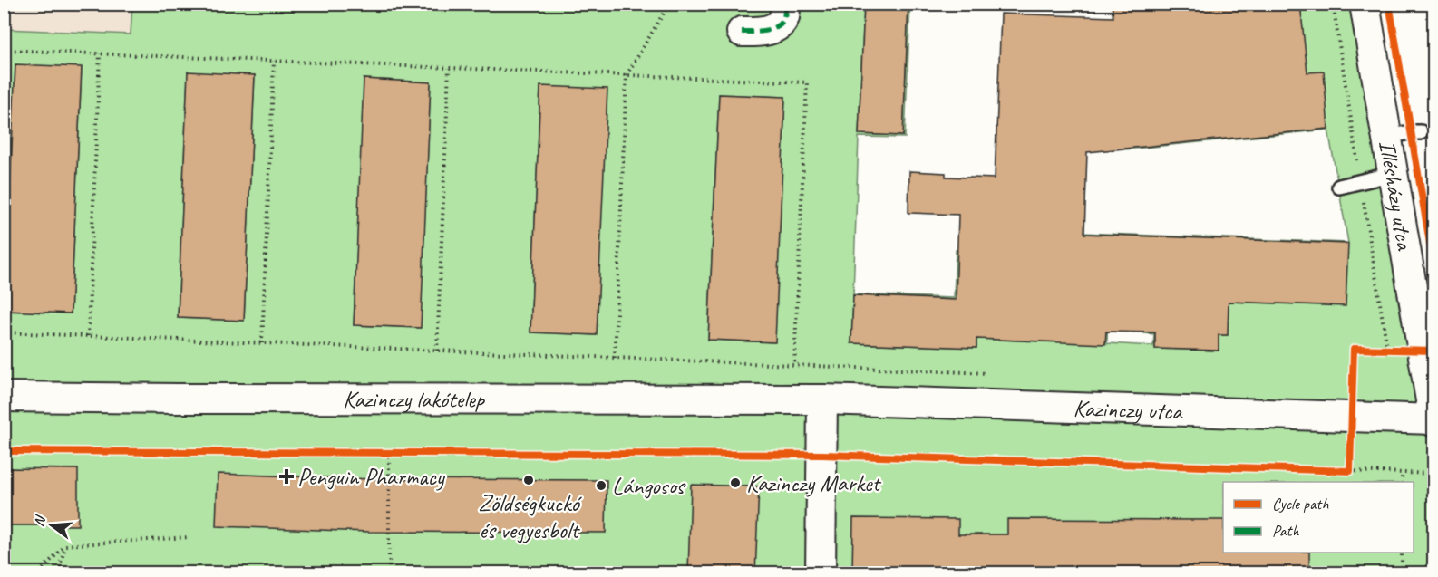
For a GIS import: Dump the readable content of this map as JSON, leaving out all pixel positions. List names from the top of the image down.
{
  "streets": {
    "street": ["Illésházy utca", "Kazinczy lakótelep", "Kazinczy utca"]
  },
  "crossings": [
    ["Illésházy utca", "Kazinczy utca"],
    ["Kazinczy lakótelep", "Kazinczy utca"]
  ],
  "places": {
    "health": ["Penguin Pharmacy"],
    "other": ["Zöldségkuckó és vegyesbolt", "Kazinczy Market", "Lángosos"]
  },
  "legend": ["Cycle path", "Path"],
  "north": "left"
}
